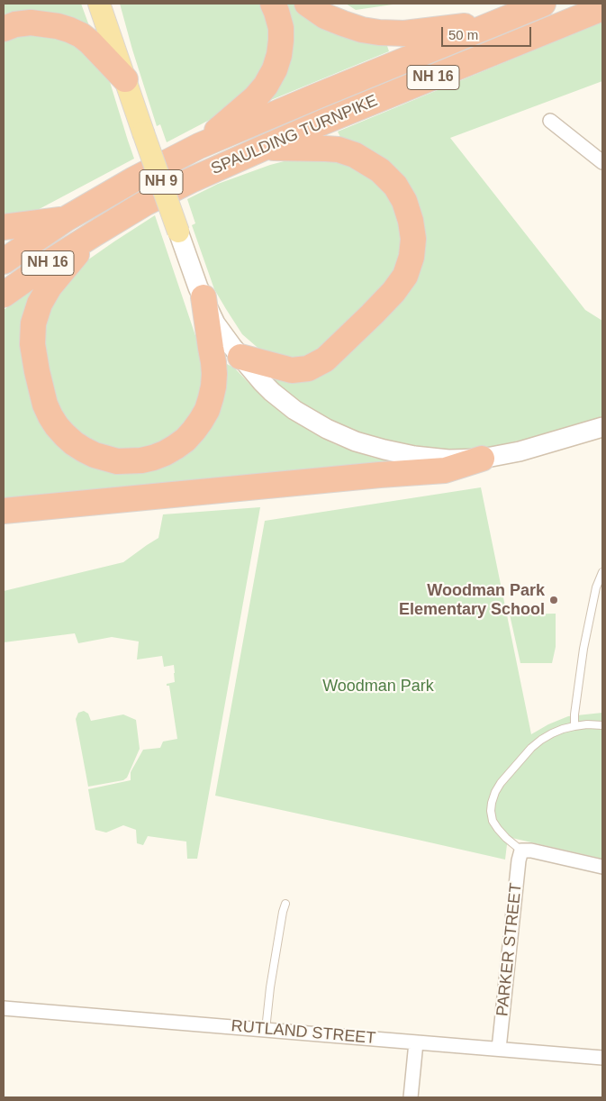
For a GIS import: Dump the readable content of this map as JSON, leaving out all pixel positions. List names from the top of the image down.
{
  "streets": {
    "highway": ["NH 16", "SPAULDING TURNPIKE"],
    "main road": ["NH 9"],
    "street": ["PARKER STREET", "RUTLAND STREET"]
  },
  "crossings": [
    ["PARKER STREET", "RUTLAND STREET"]
  ],
  "parks": ["Woodman Park"],
  "places": ["Woodman Park Elementary School"],
  "scale_bar": "50 m"
}
